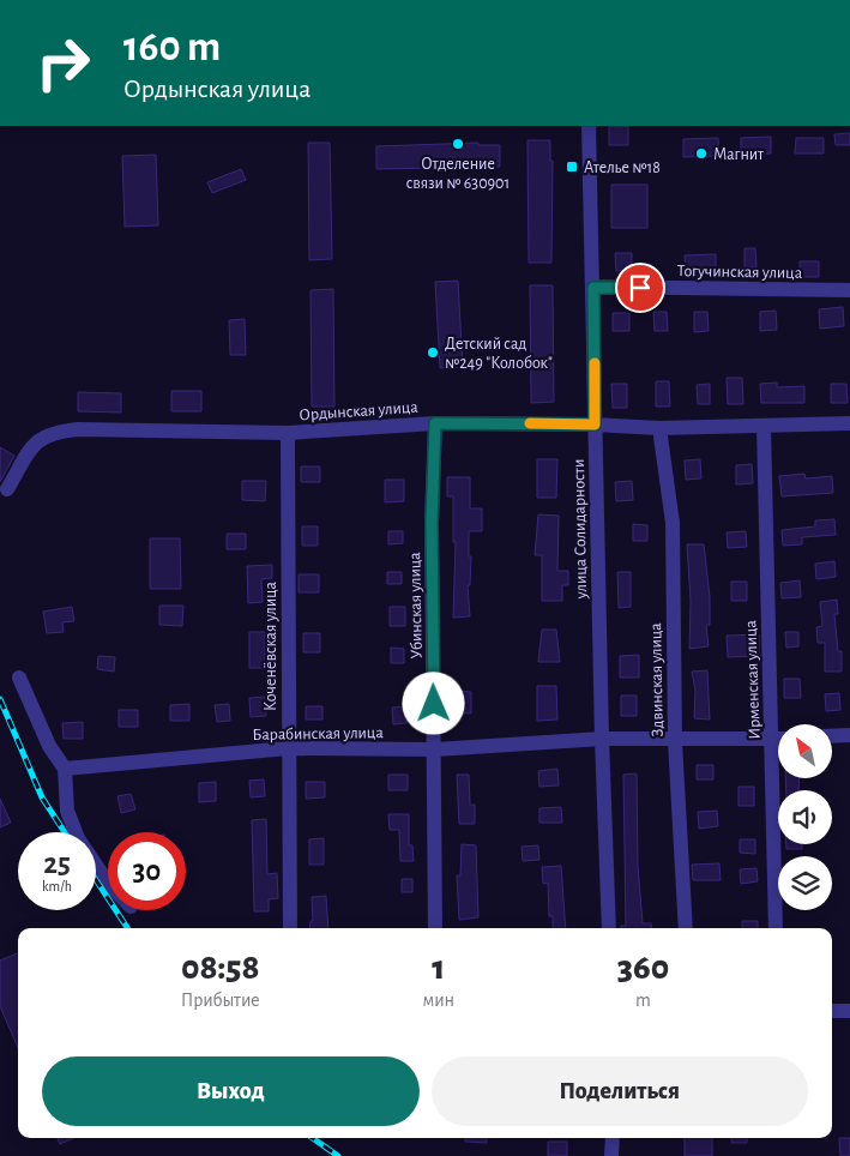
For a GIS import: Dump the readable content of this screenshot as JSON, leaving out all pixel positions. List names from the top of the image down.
{
  "streets": {
    "street": [
      "Тогучинская улица",
      "Ордынская улица",
      "улица Солидарности",
      "Убинская улица",
      "Коченёвская улица",
      "Здвинская улица",
      "Ирменская улица",
      "Барабинская улица"
    ]
  },
  "crossings": [
    ["Тогучинская улица", "улица Солидарности"],
    ["Ордынская улица", "улица Солидарности"],
    ["Ордынская улица", "Убинская улица"],
    ["Ордынская улица", "Коченёвская улица"],
    ["Ордынская улица", "Здвинская улица"],
    ["Ордынская улица", "Ирменская улица"],
    ["улица Солидарности", "Барабинская улица"],
    ["Убинская улица", "Барабинская улица"],
    ["Коченёвская улица", "Барабинская улица"],
    ["Здвинская улица", "Барабинская улица"],
    ["Ирменская улица", "Барабинская улица"]
  ],
  "places": {
    "other": ["Отделение связи № 630901", "Магнит", "Детский сад №249 \"Колобок\""],
    "transit": ["Ателье №18"]
  },
  "north": "top left",
  "page": {
    "turn": ["160 m", "Ордынская улица"],
    "speed": "25 km/h",
    "limit": "30",
    "eta": [
      "08:58",
      "Прибытие",
      "1",
      "мин",
      "360",
      "m"
    ],
    "buttons": ["Выход", "Поделиться"]
  }
}
